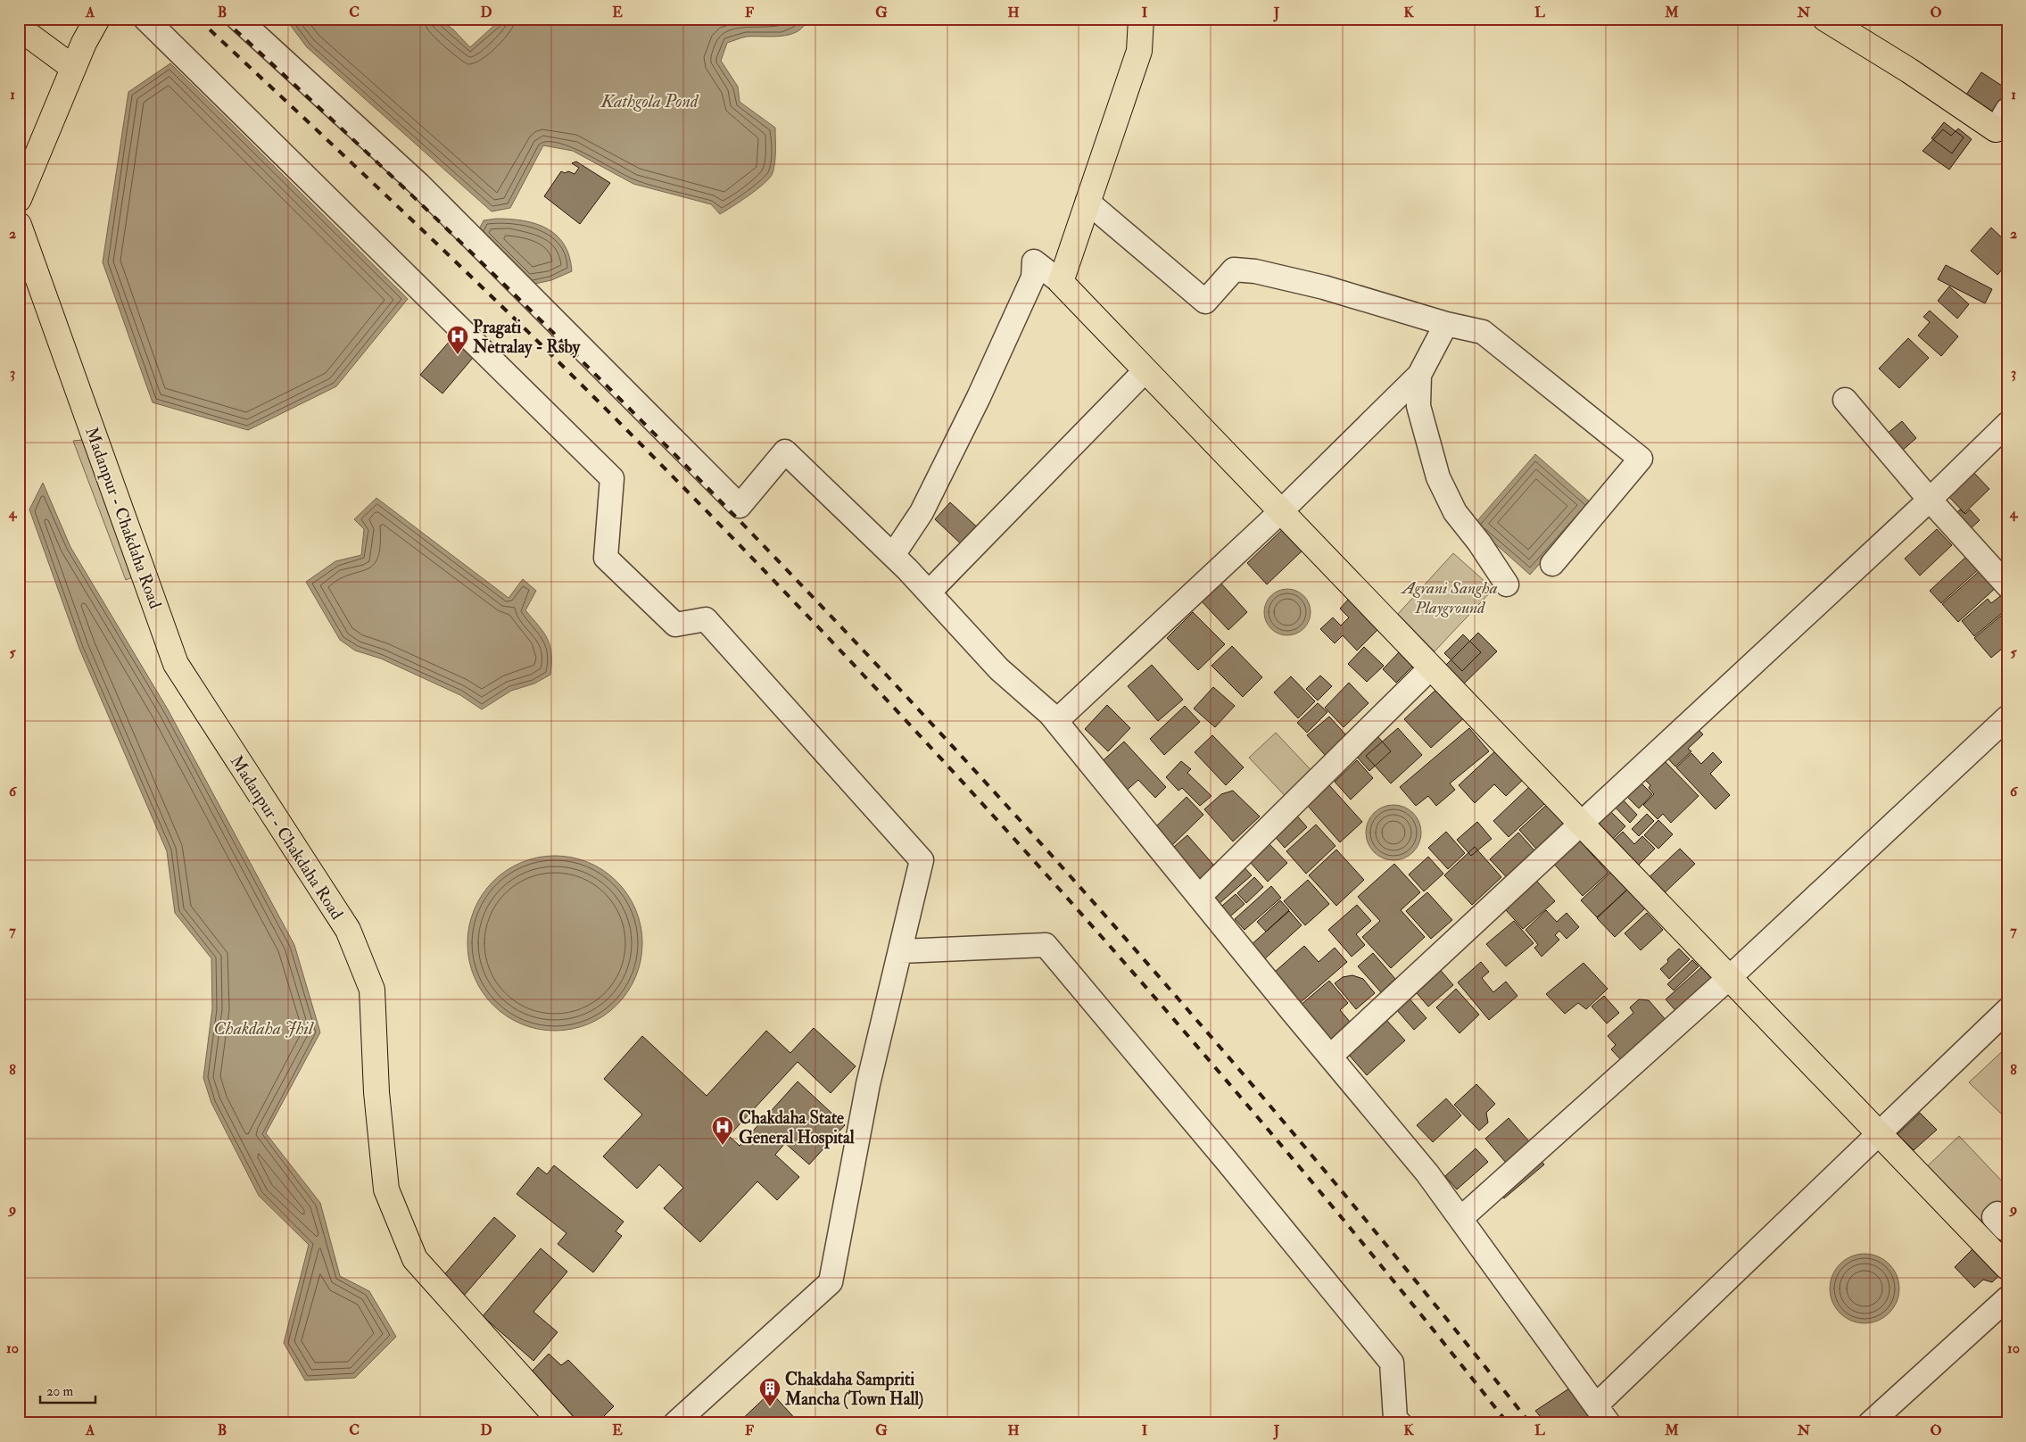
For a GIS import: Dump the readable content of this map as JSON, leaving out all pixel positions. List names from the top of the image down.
{
  "streets": {
    "main road": ["Madanpur - Chakdaha Road"]
  },
  "water": ["Kathgola Pond", "Chakdaha Jhil"],
  "parks": ["Agrani Sangha Playground"],
  "places": {
    "hospital": ["Pragati Netralay - Rsby", "Chakdaha State General Hospital"],
    "building": ["Chakdaha Sampriti Mancha (Town Hall)"]
  },
  "scale_bar": "20 m",
  "grid": {
    "columns": [
      "A",
      "B",
      "C",
      "D",
      "E",
      "F",
      "G",
      "H",
      "I",
      "J",
      "K",
      "L",
      "M",
      "N",
      "O"
    ],
    "rows": [
      "1",
      "2",
      "3",
      "4",
      "5",
      "6",
      "7",
      "8",
      "9",
      "10"
    ]
  }
}
